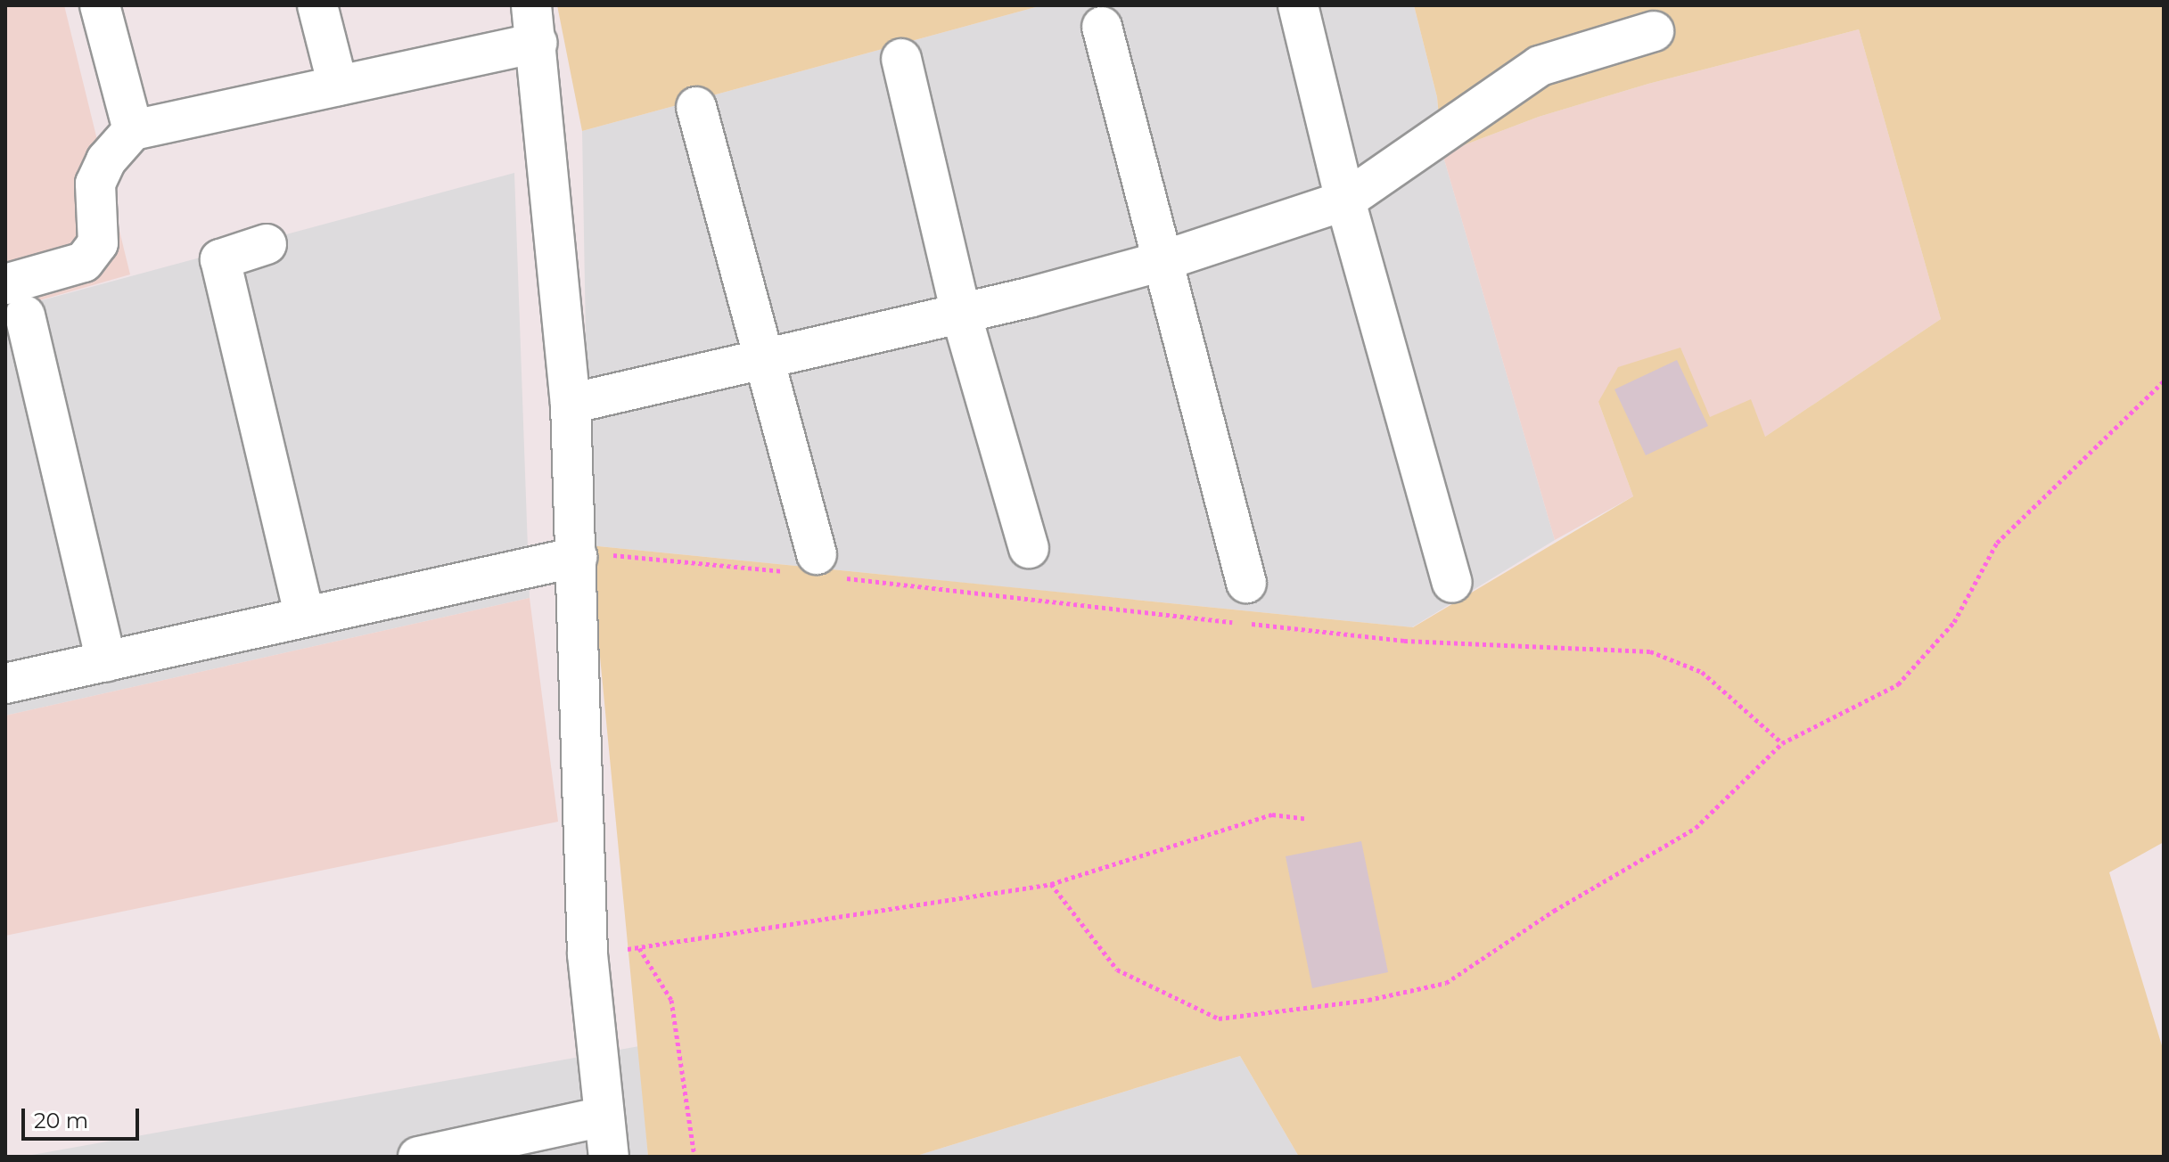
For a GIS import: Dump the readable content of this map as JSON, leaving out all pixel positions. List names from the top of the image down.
{
  "scale_bar": "20 m"
}
